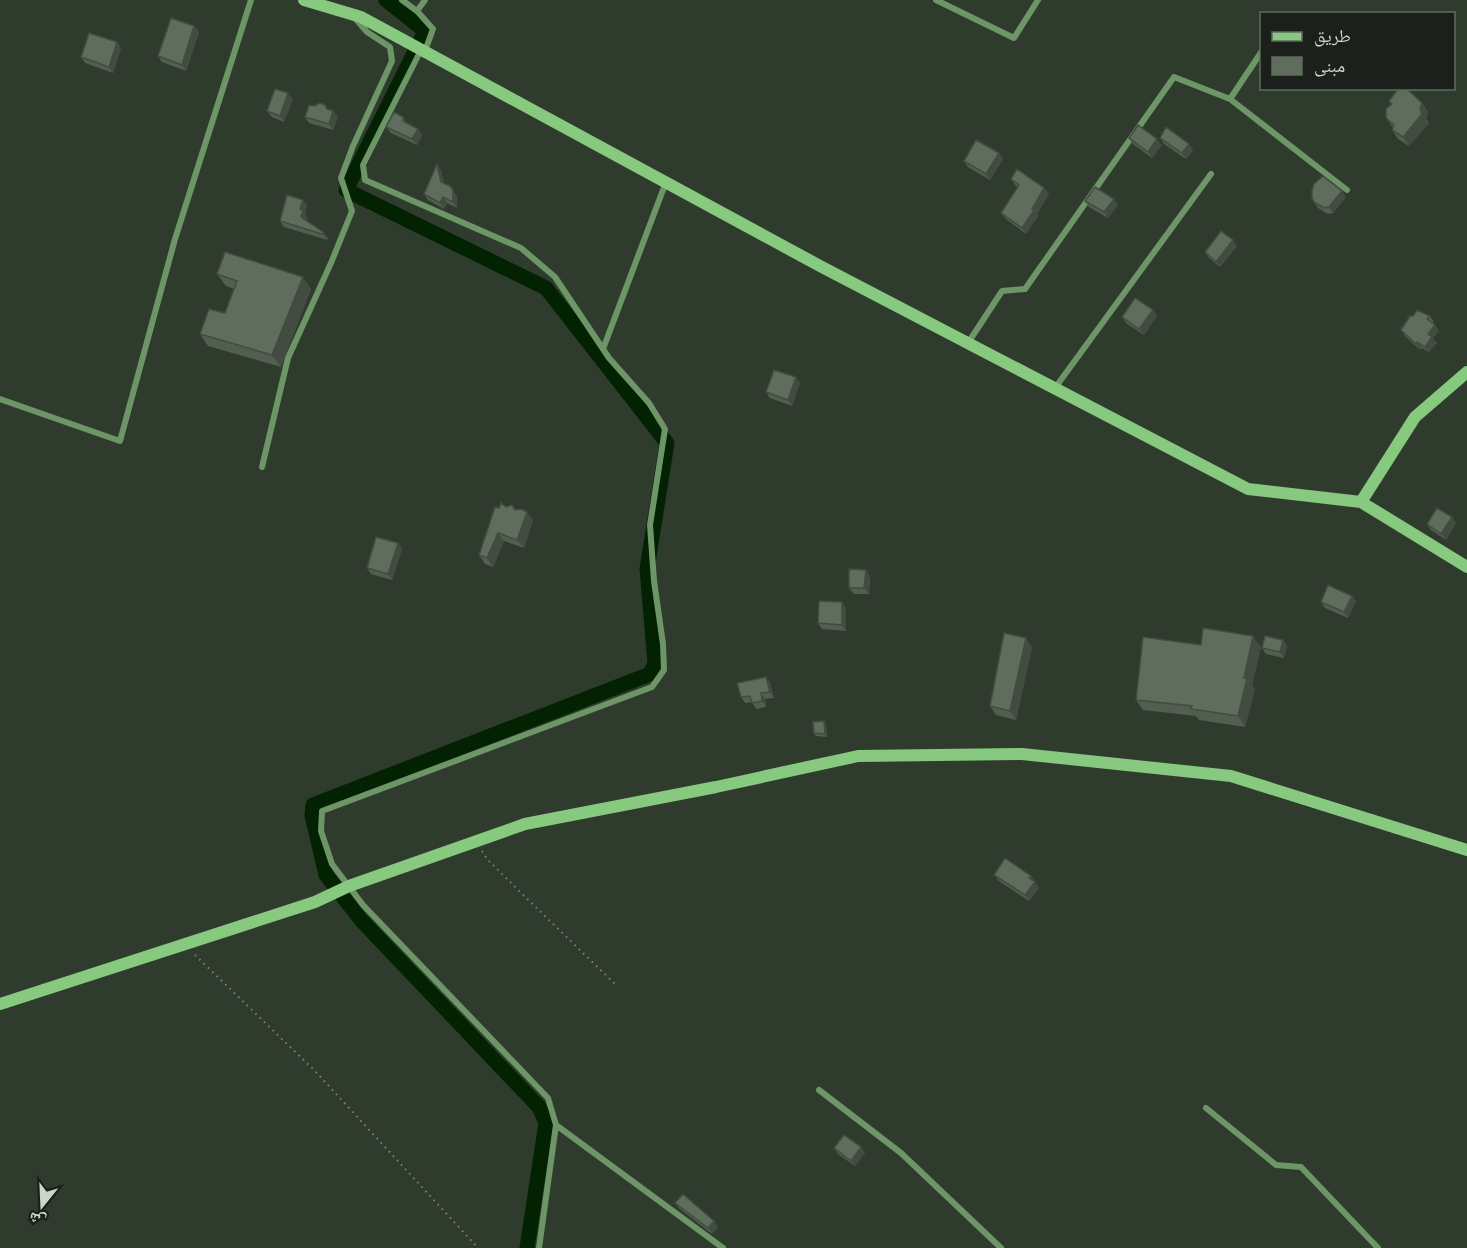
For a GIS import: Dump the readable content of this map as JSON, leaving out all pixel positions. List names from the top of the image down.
{
  "legend": ["طريق", "مبنى"],
  "north": "bottom"
}
